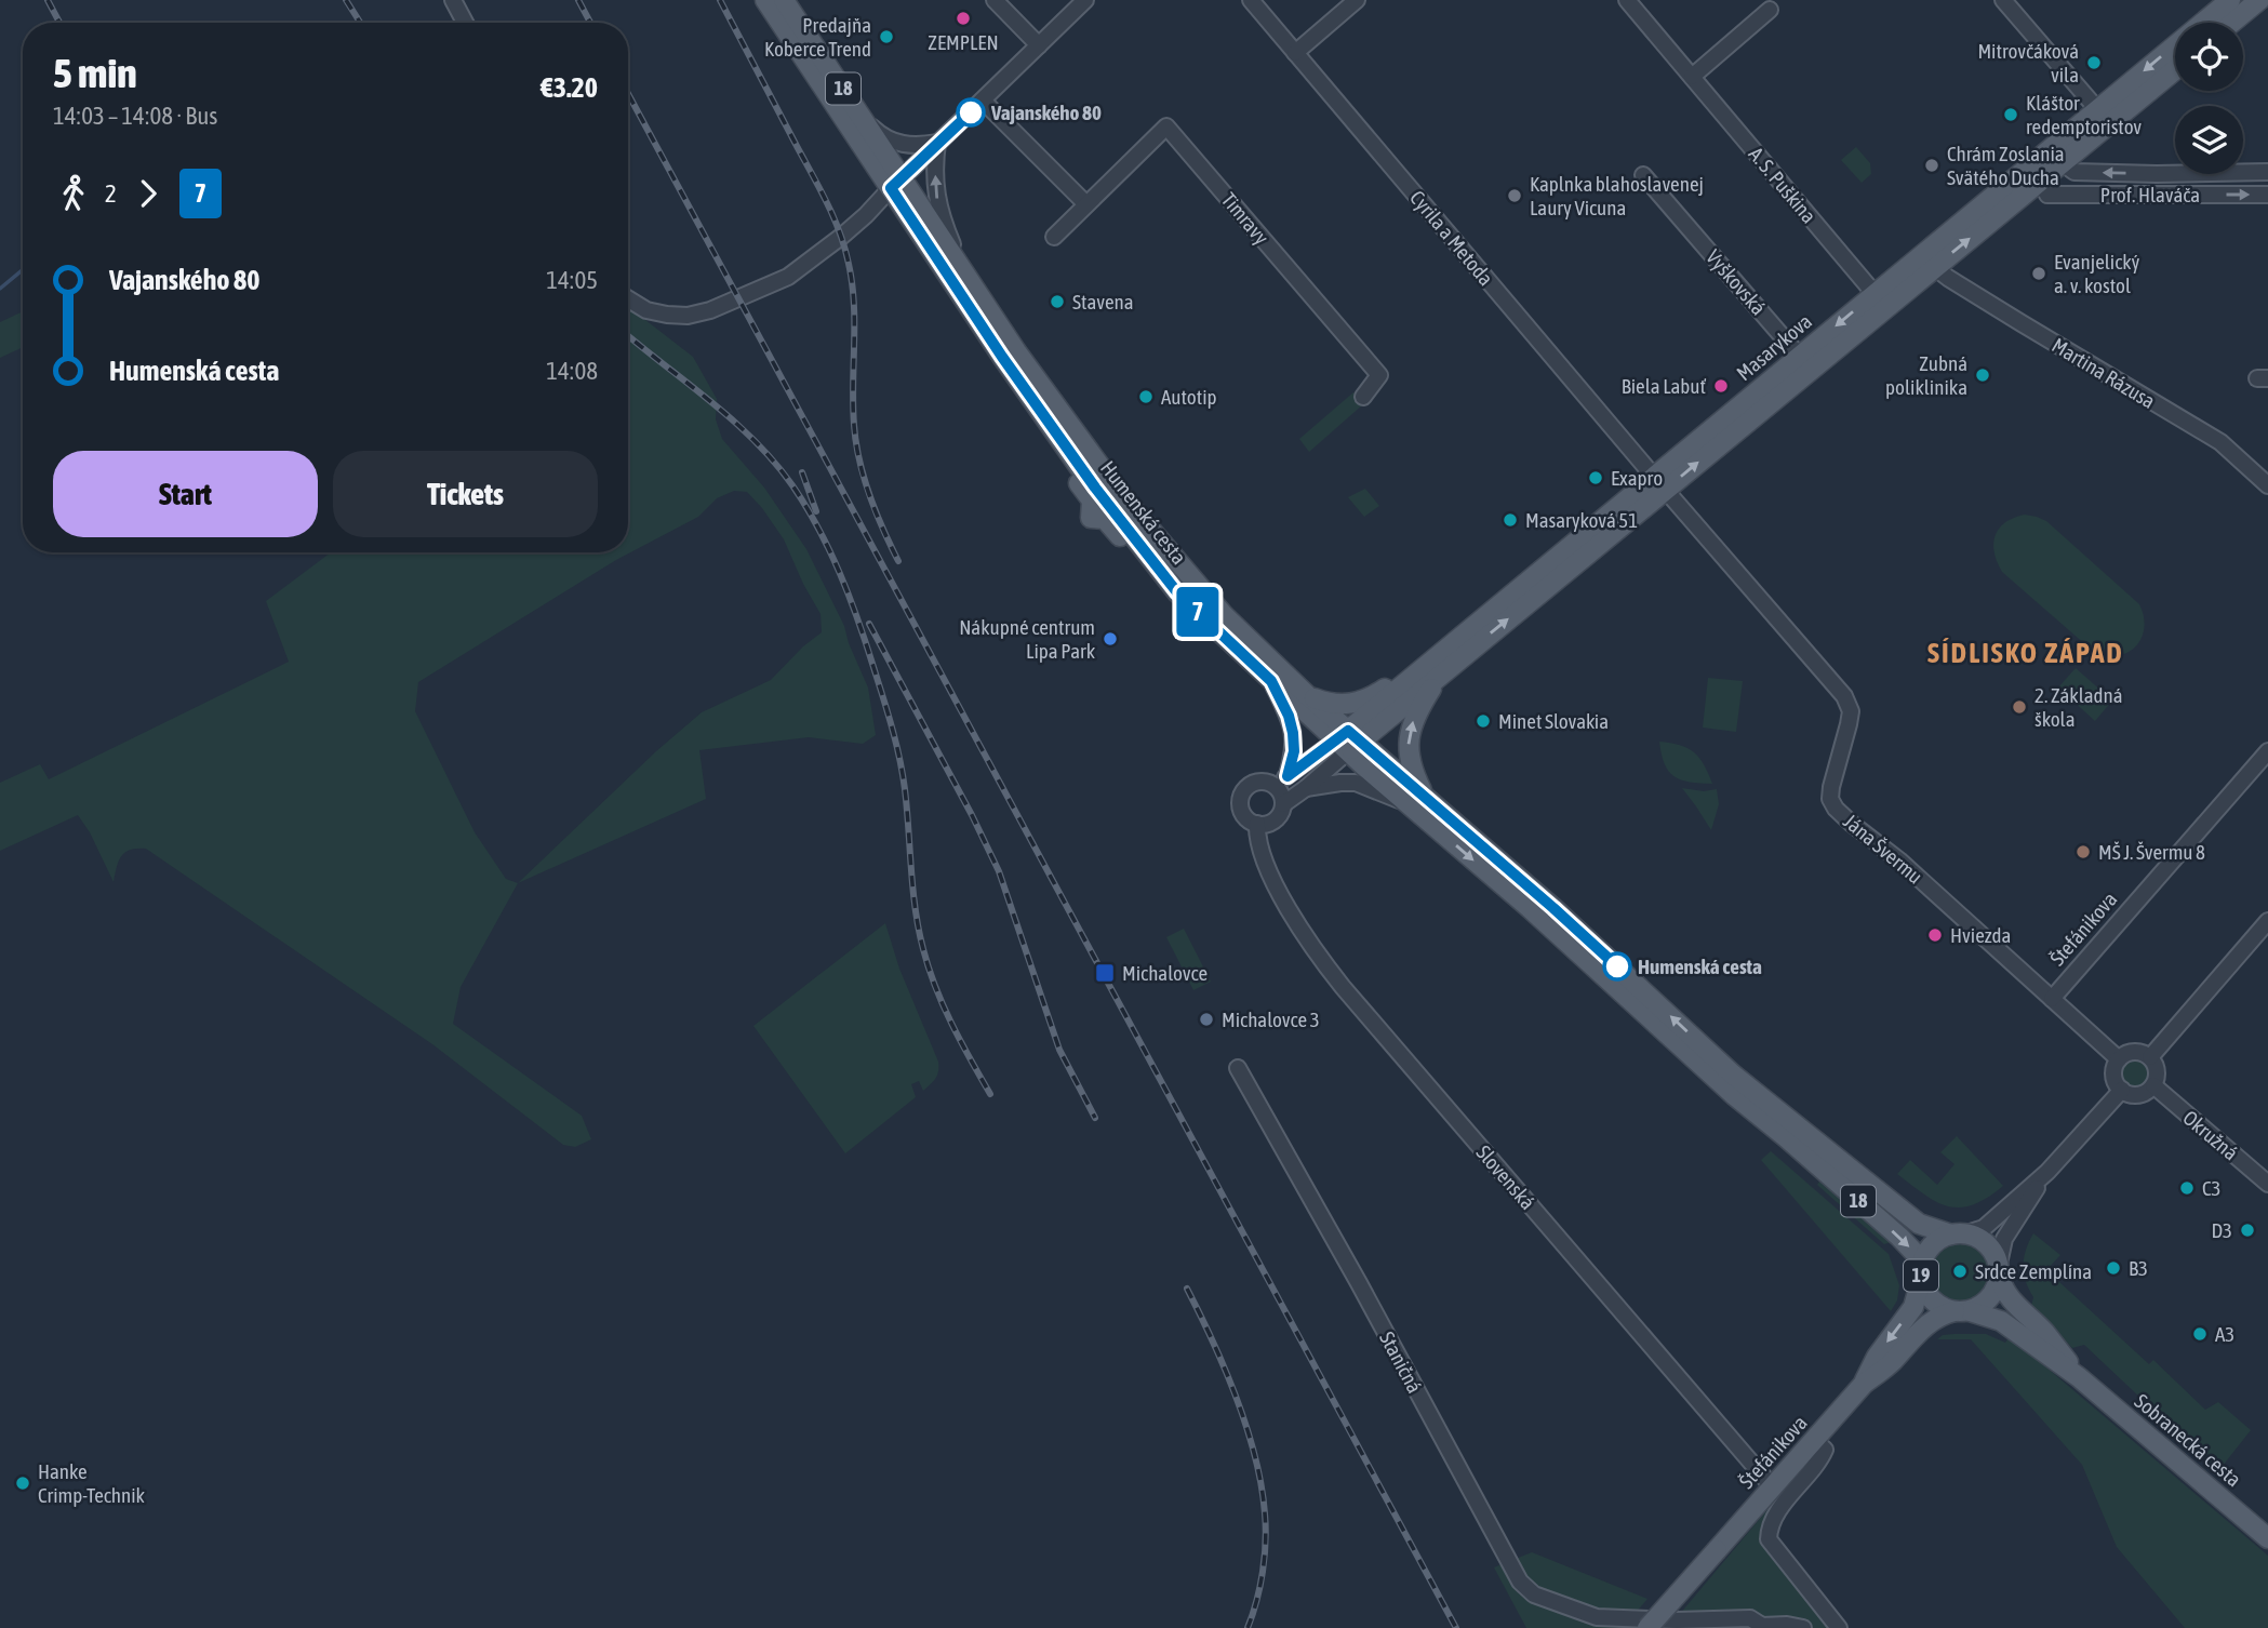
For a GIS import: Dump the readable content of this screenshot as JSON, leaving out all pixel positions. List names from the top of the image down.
{
  "streets": {
    "main road": [
      "18",
      "Masarykova",
      "Humenská cesta",
      "Štefánikova",
      "19",
      "Sobranecká cesta"
    ],
    "street": [
      "A. S. Puškina",
      "Prof. Hlaváča",
      "Timravy",
      "Cyrila a Metoda",
      "Vyškovská",
      "Martina Rázusa",
      "Jána Švermu",
      "Okružná",
      "Slovenská",
      "Staničná"
    ]
  },
  "crossings": [
    ["A. S. Puškina", "Masarykova"],
    ["Prof. Hlaváča", "Masarykova"],
    ["Cyrila a Metoda", "Masarykova"],
    ["Cyrila a Metoda", "Jána Švermu"],
    ["Vyškovská", "Masarykova"],
    ["Masarykova", "Martina Rázusa"],
    ["Masarykova", "Humenská cesta"],
    ["Masarykova", "Jána Švermu"],
    ["Humenská cesta", "19"],
    ["Humenská cesta", "Sobranecká cesta"],
    ["Jána Švermu", "Štefánikova"],
    ["Jána Švermu", "Okružná"],
    ["Štefánikova", "Slovenská"],
    ["Štefánikova", "19"],
    ["19", "Sobranecká cesta"]
  ],
  "districts": ["SÍDLISKO ZÁPAD"],
  "places": {
    "other": [
      "ZEMPLEN",
      "Predajňa Koberce Trend",
      "Mitrovčáková vila",
      "Vajanského 80",
      "Kláštor redemptoristov",
      "Chrám Zoslania Svätého Ducha",
      "Kaplnka blahoslavenej Laury Vicuna",
      "Evanjelický a. v. kostol",
      "Stavena",
      "Zubná poliklinika",
      "Biela Labuť",
      "Autotip",
      "Exapro",
      "Masaryková 51",
      "Nákupné centrum Lipa Park",
      "2. Základná škola",
      "Minet Slovakia",
      "MŠ J. Švermu 8",
      "Hviezda",
      "Humenská cesta",
      "Michalovce 3",
      "C3",
      "D3",
      "B3",
      "Srdce Zemplína",
      "A3",
      "Hanke Crimp-Technik"
    ],
    "transit": ["Michalovce"]
  },
  "lines": ["bus line 7"],
  "page": {
    "on_map": "7",
    "heading": ["5 min", "14:03 – 14:08 · Bus", "€3.20"],
    "legs": ["2", "7"],
    "list": [
      {
        "name": "Vajanského 80",
        "value": "14:05"
      },
      {
        "name": "Humenská cesta",
        "value": "14:08"
      }
    ],
    "buttons": ["Start", "Tickets"]
  }
}
